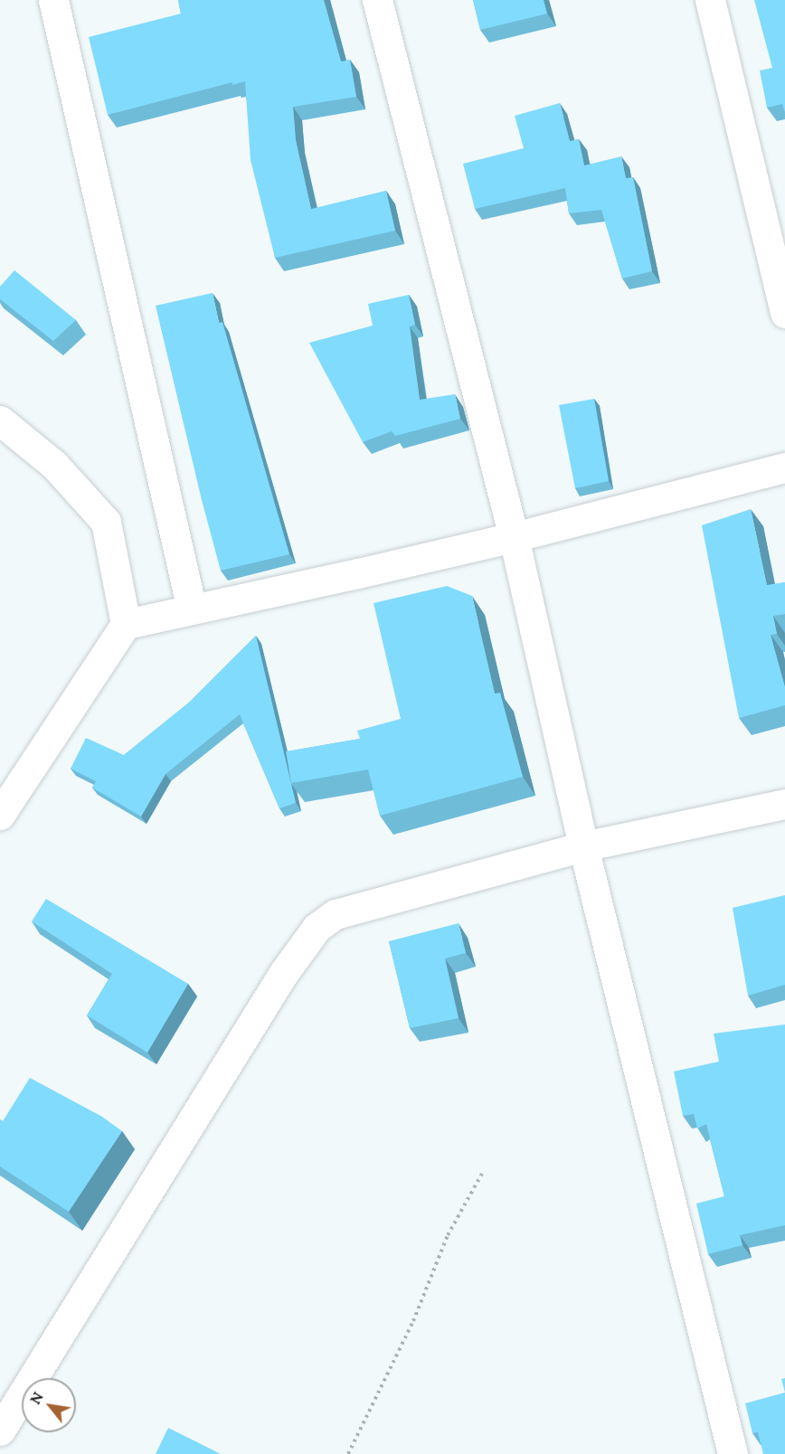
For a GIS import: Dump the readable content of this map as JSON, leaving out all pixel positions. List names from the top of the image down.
{
  "north": "top left"
}
